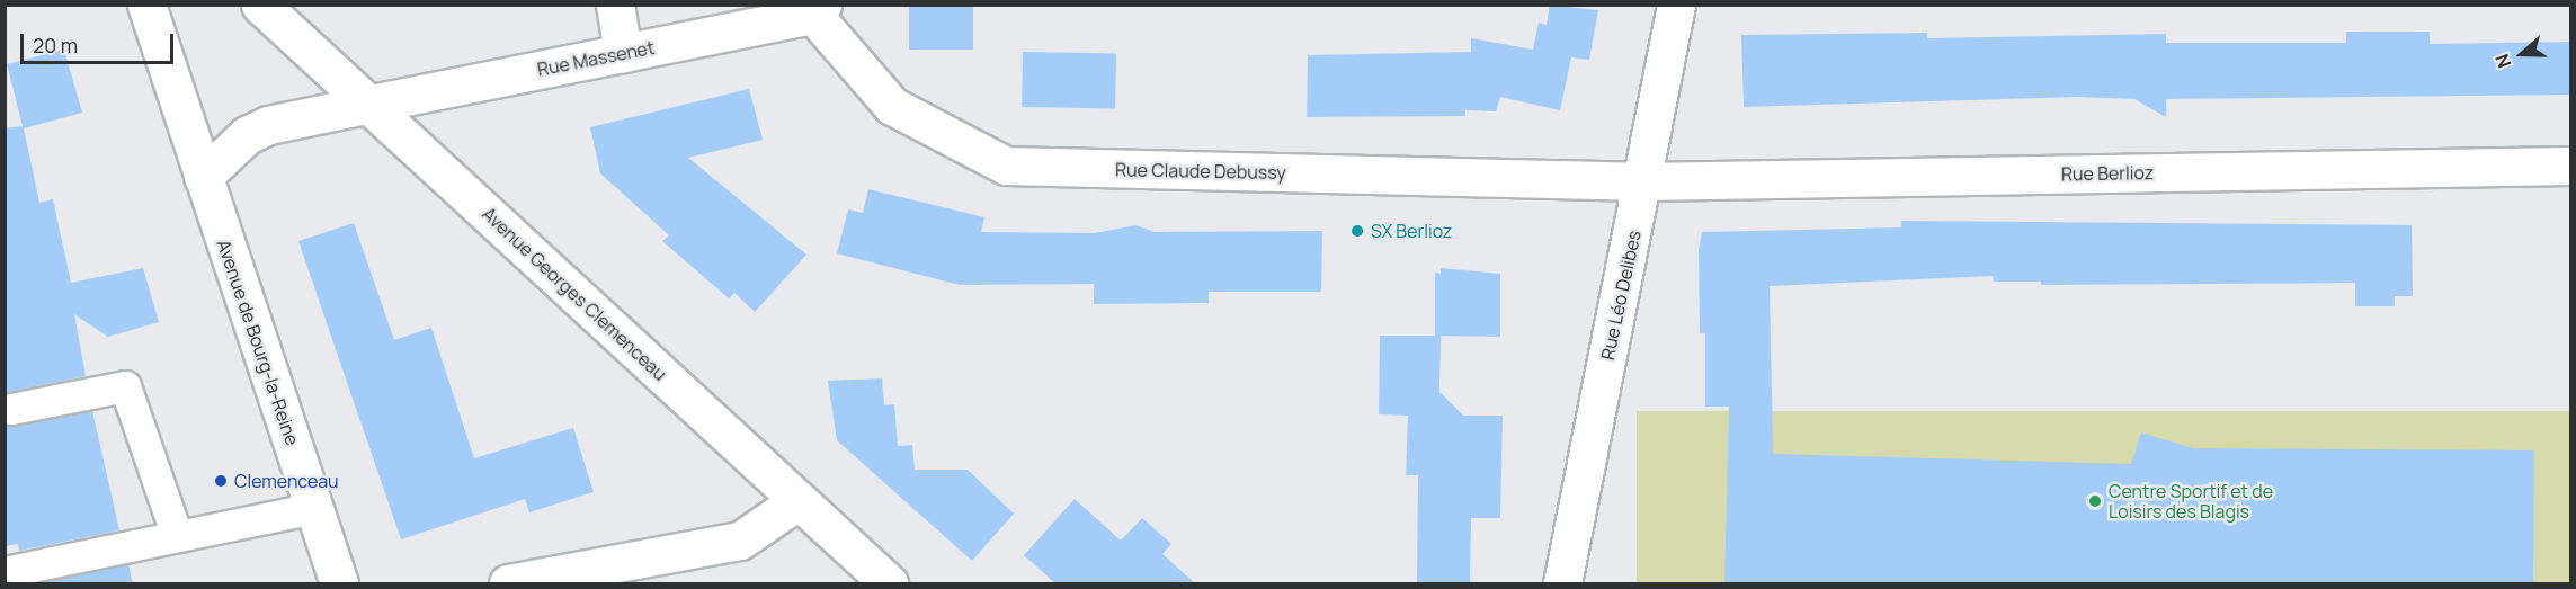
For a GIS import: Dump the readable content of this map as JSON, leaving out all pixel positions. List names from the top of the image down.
{
  "streets": {
    "street": [
      "Rue Massenet",
      "Rue Claude Debussy",
      "Rue Berlioz",
      "Avenue Georges Clemenceau",
      "Rue Léo Delibes",
      "Avenue de Bourg-la-Reine"
    ]
  },
  "crossings": [
    ["Rue Massenet", "Rue Claude Debussy"],
    ["Rue Massenet", "Avenue Georges Clemenceau"],
    ["Rue Claude Debussy", "Rue Berlioz"],
    ["Rue Claude Debussy", "Rue Léo Delibes"],
    ["Rue Berlioz", "Rue Léo Delibes"]
  ],
  "places": ["SX Berlioz", "Clemenceau", "Centre Sportif et de Loisirs des Blagis"],
  "scale_bar": "20 m",
  "north": "left"
}
